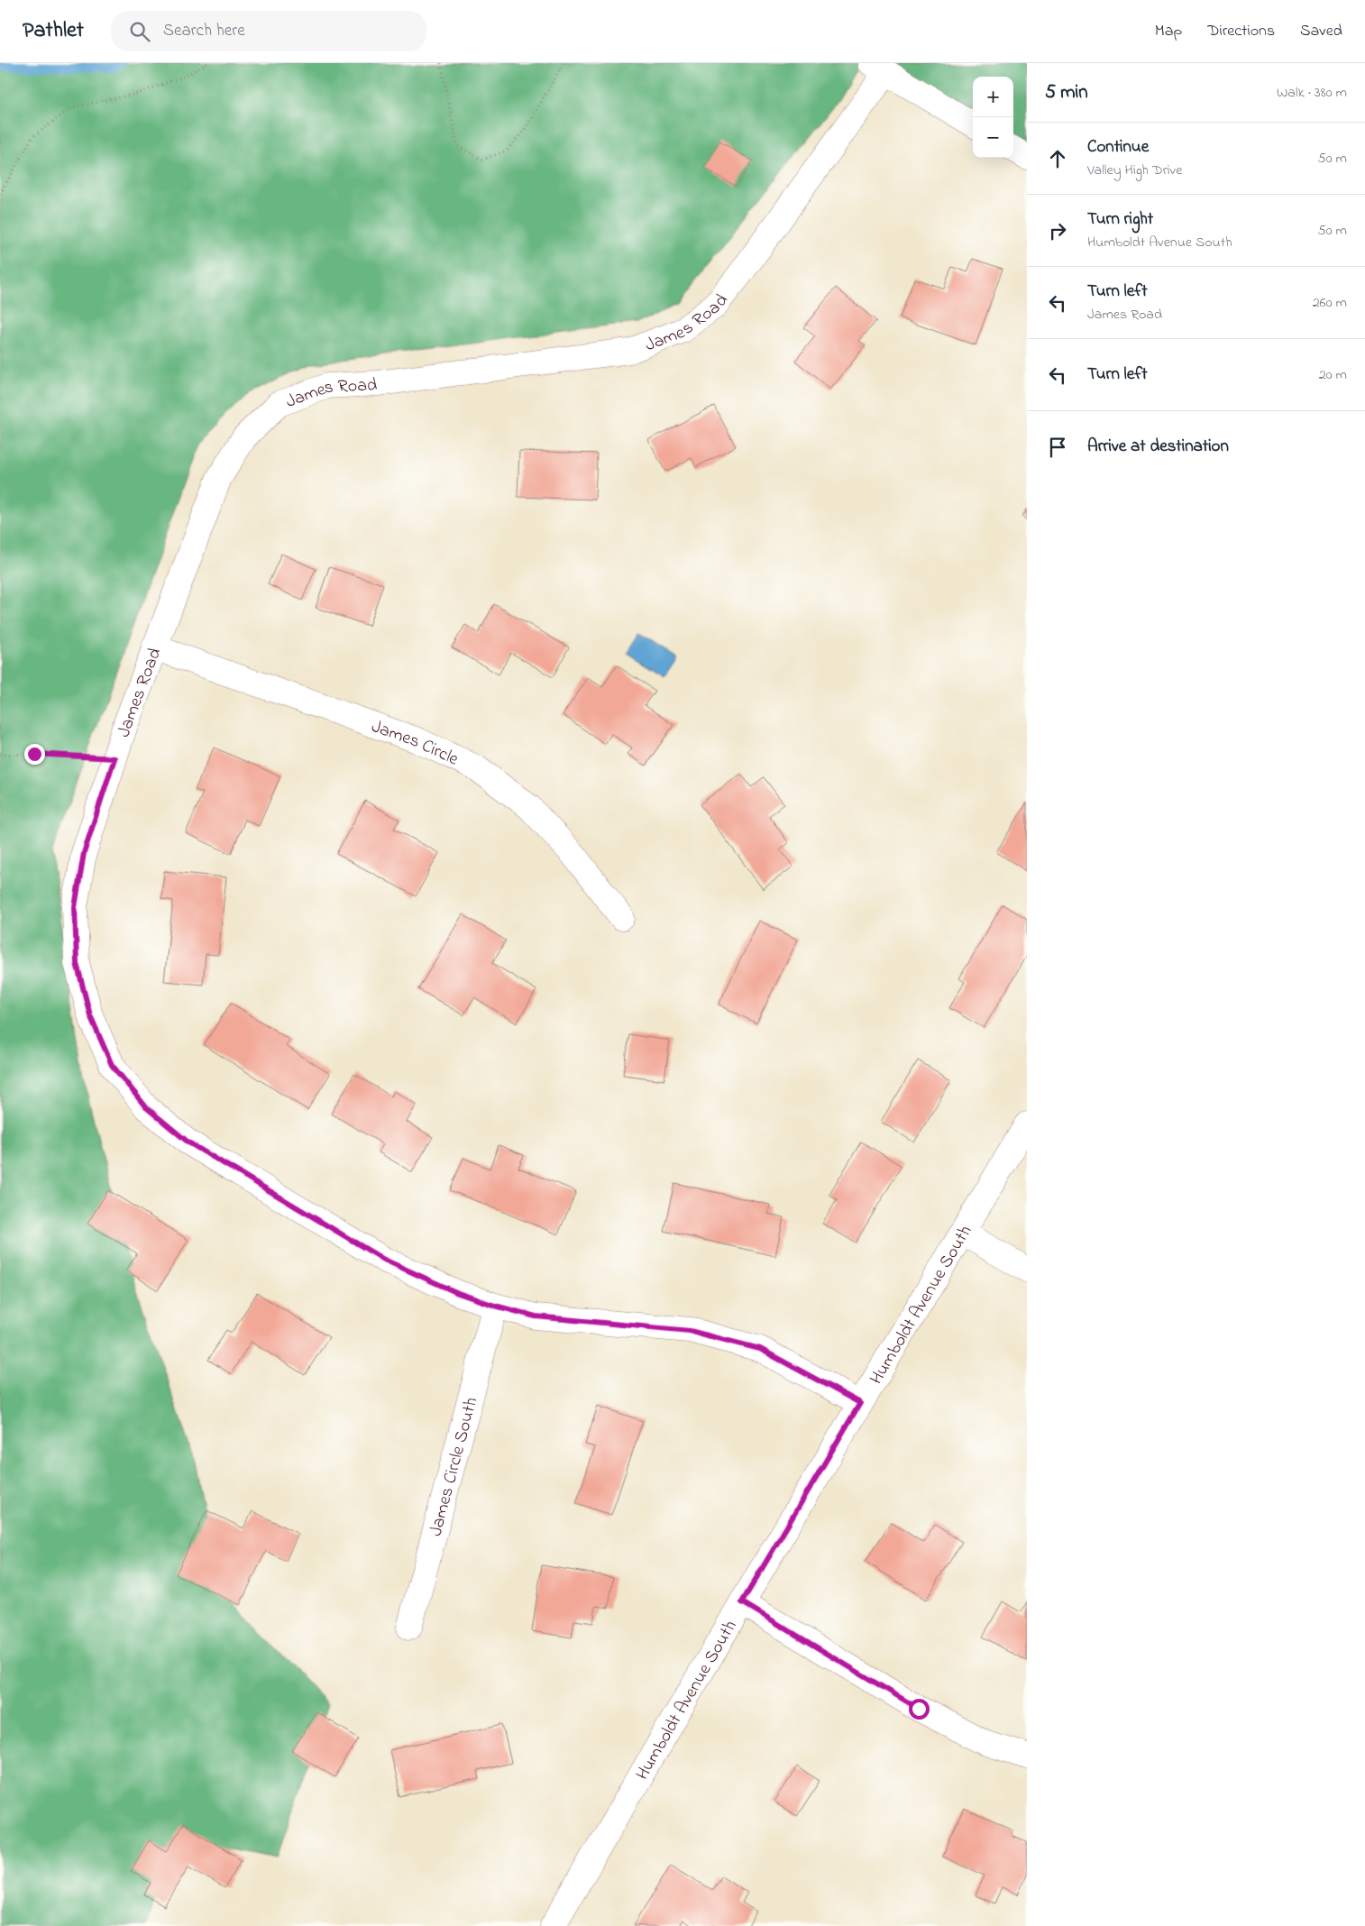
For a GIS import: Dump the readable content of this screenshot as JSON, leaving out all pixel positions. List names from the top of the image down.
{
  "streets": {
    "street": [
      "James Road",
      "James Circle",
      "Humboldt Avenue South",
      "James Circle South"
    ]
  },
  "crossings": [
    ["James Road", "James Circle"],
    ["James Road", "Humboldt Avenue South"],
    ["James Road", "James Circle South"]
  ],
  "page": {
    "header": "Pathlet",
    "search": "Search here",
    "nav": ["Map", "Directions", "Saved"],
    "heading": ["5 min", "Walk · 380 m"],
    "map_buttons": ["+", "−"],
    "list": [
      ["Continue", "Valley High Drive", "50 m"],
      ["Turn right", "Humboldt Avenue South", "50 m"],
      ["Turn left", "James Road", "260 m"],
      ["Turn left", "20 m"],
      "Arrive at destination"
    ]
  }
}
